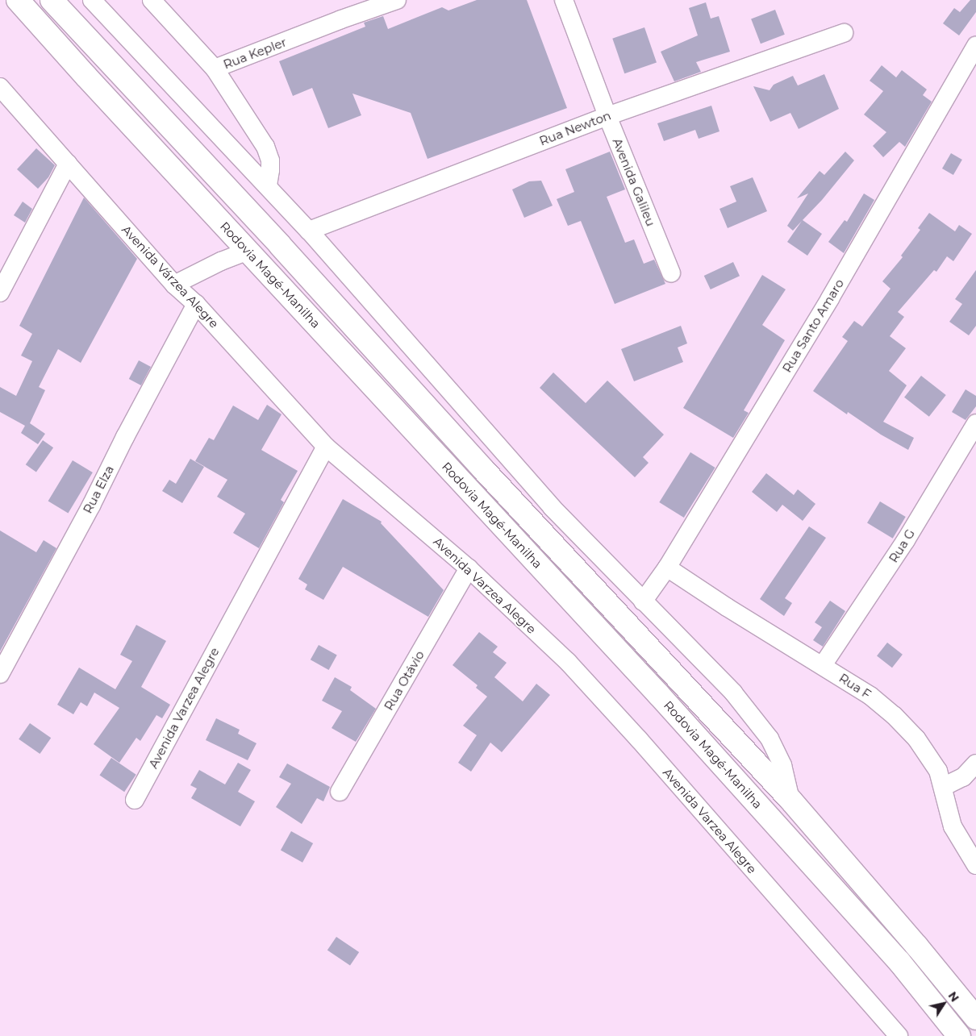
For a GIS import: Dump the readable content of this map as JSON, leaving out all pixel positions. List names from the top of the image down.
{
  "streets": {
    "highway": ["Rodovia Magé-Manilha"],
    "street": [
      "Rua Kepler",
      "Rua Newton",
      "Avenida Galileu",
      "Avenida Várzea Alegre",
      "Rua Santo Amaro",
      "Rua Elza",
      "Rua G",
      "Avenida Varzea Alegre",
      "Rua Otávio",
      "Rua F"
    ]
  },
  "crossings": [
    ["Rua Newton", "Avenida Galileu"],
    ["Avenida Várzea Alegre", "Rua Elza"],
    ["Avenida Várzea Alegre", "Avenida Varzea Alegre"],
    ["Rua Santo Amaro", "Rua F"],
    ["Rua G", "Rua F"],
    ["Avenida Varzea Alegre", "Rua Otávio"]
  ],
  "north": "top right"
}
